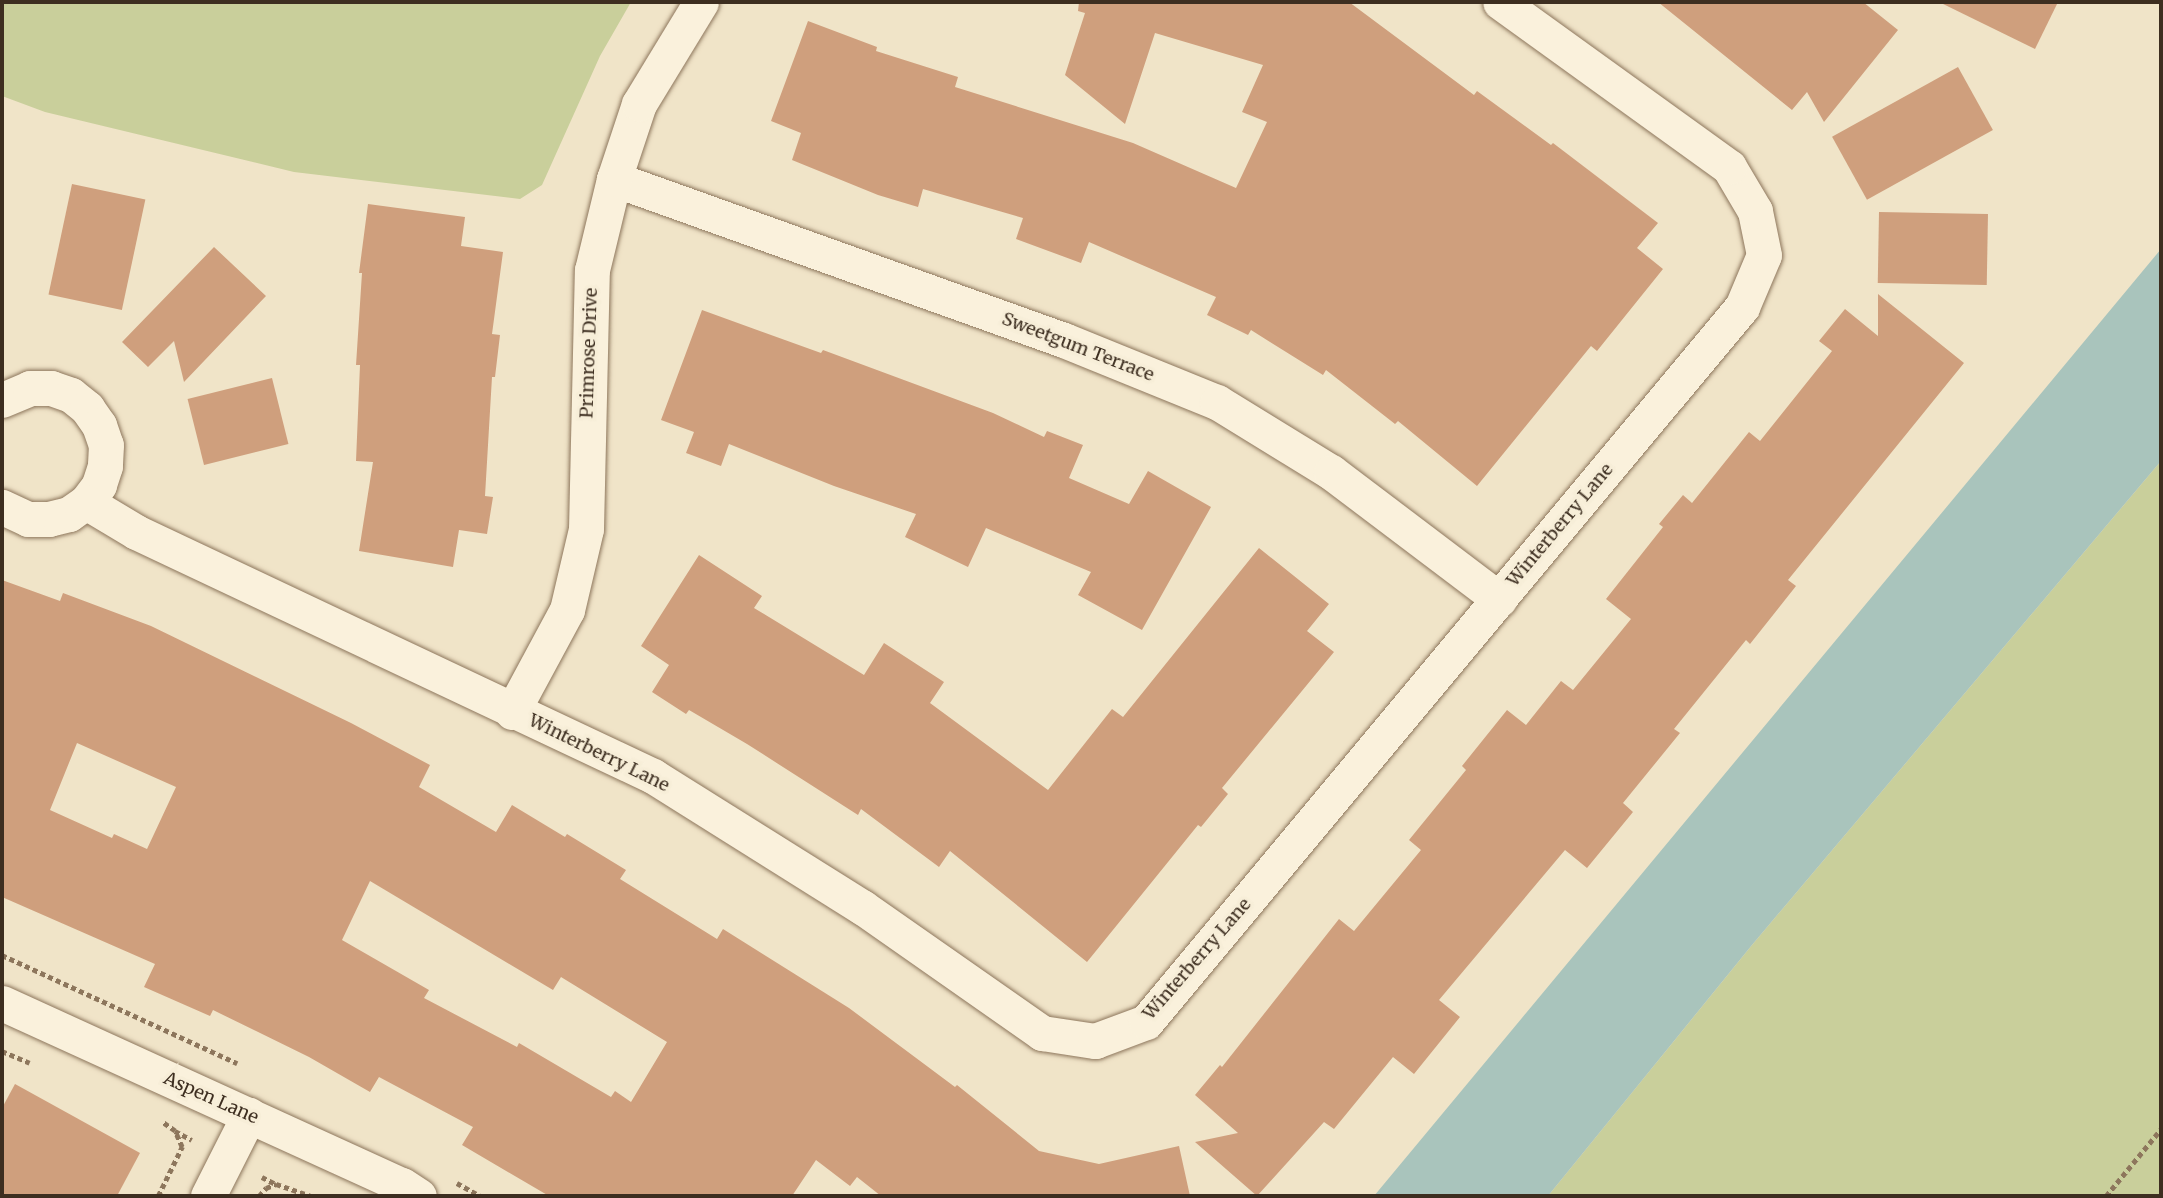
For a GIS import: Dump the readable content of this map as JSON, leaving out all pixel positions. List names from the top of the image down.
{
  "streets": {
    "street": [
      "Sweetgum Terrace",
      "Primrose Drive",
      "Winterberry Lane",
      "Aspen Lane"
    ]
  },
  "crossings": [
    ["Sweetgum Terrace", "Primrose Drive"],
    ["Sweetgum Terrace", "Winterberry Lane"],
    ["Primrose Drive", "Winterberry Lane"]
  ]
}
